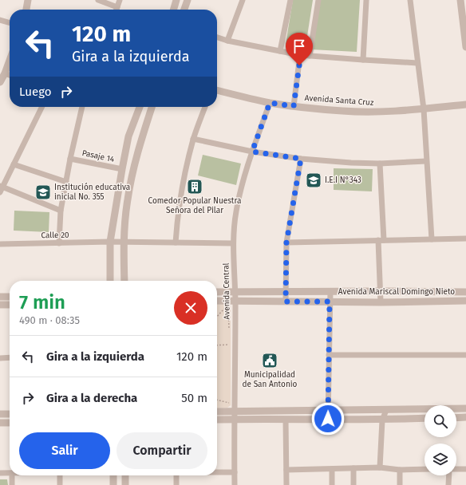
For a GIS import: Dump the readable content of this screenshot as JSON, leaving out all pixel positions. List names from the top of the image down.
{
  "streets": {
    "street": [
      "Avenida Santa Cruz",
      "Pasaje 14",
      "Calle 20",
      "Avenida Central",
      "Avenida Mariscal Domingo Nieto"
    ]
  },
  "crossings": [
    ["Avenida Santa Cruz", "Avenida Central"],
    ["Calle 20", "Avenida Central"],
    ["Avenida Central", "Avenida Mariscal Domingo Nieto"]
  ],
  "places": {
    "school or university": ["I.E.I N°343", "Institución educativa inicial No. 355"],
    "building": ["Comedor Popular Nuestra Señora del Pilar"],
    "public building": ["Municipalidad de San Antonio"]
  },
  "page": {
    "turn": ["120 m", "Gira a la izquierda"],
    "then": "Luego",
    "heading": ["7 min", "490 m · 08:35"],
    "list": [
      {
        "name": "Gira a la izquierda",
        "value": "120 m"
      },
      {
        "name": "Gira a la derecha",
        "value": "50 m"
      }
    ],
    "buttons": ["Salir", "Compartir"]
  }
}
